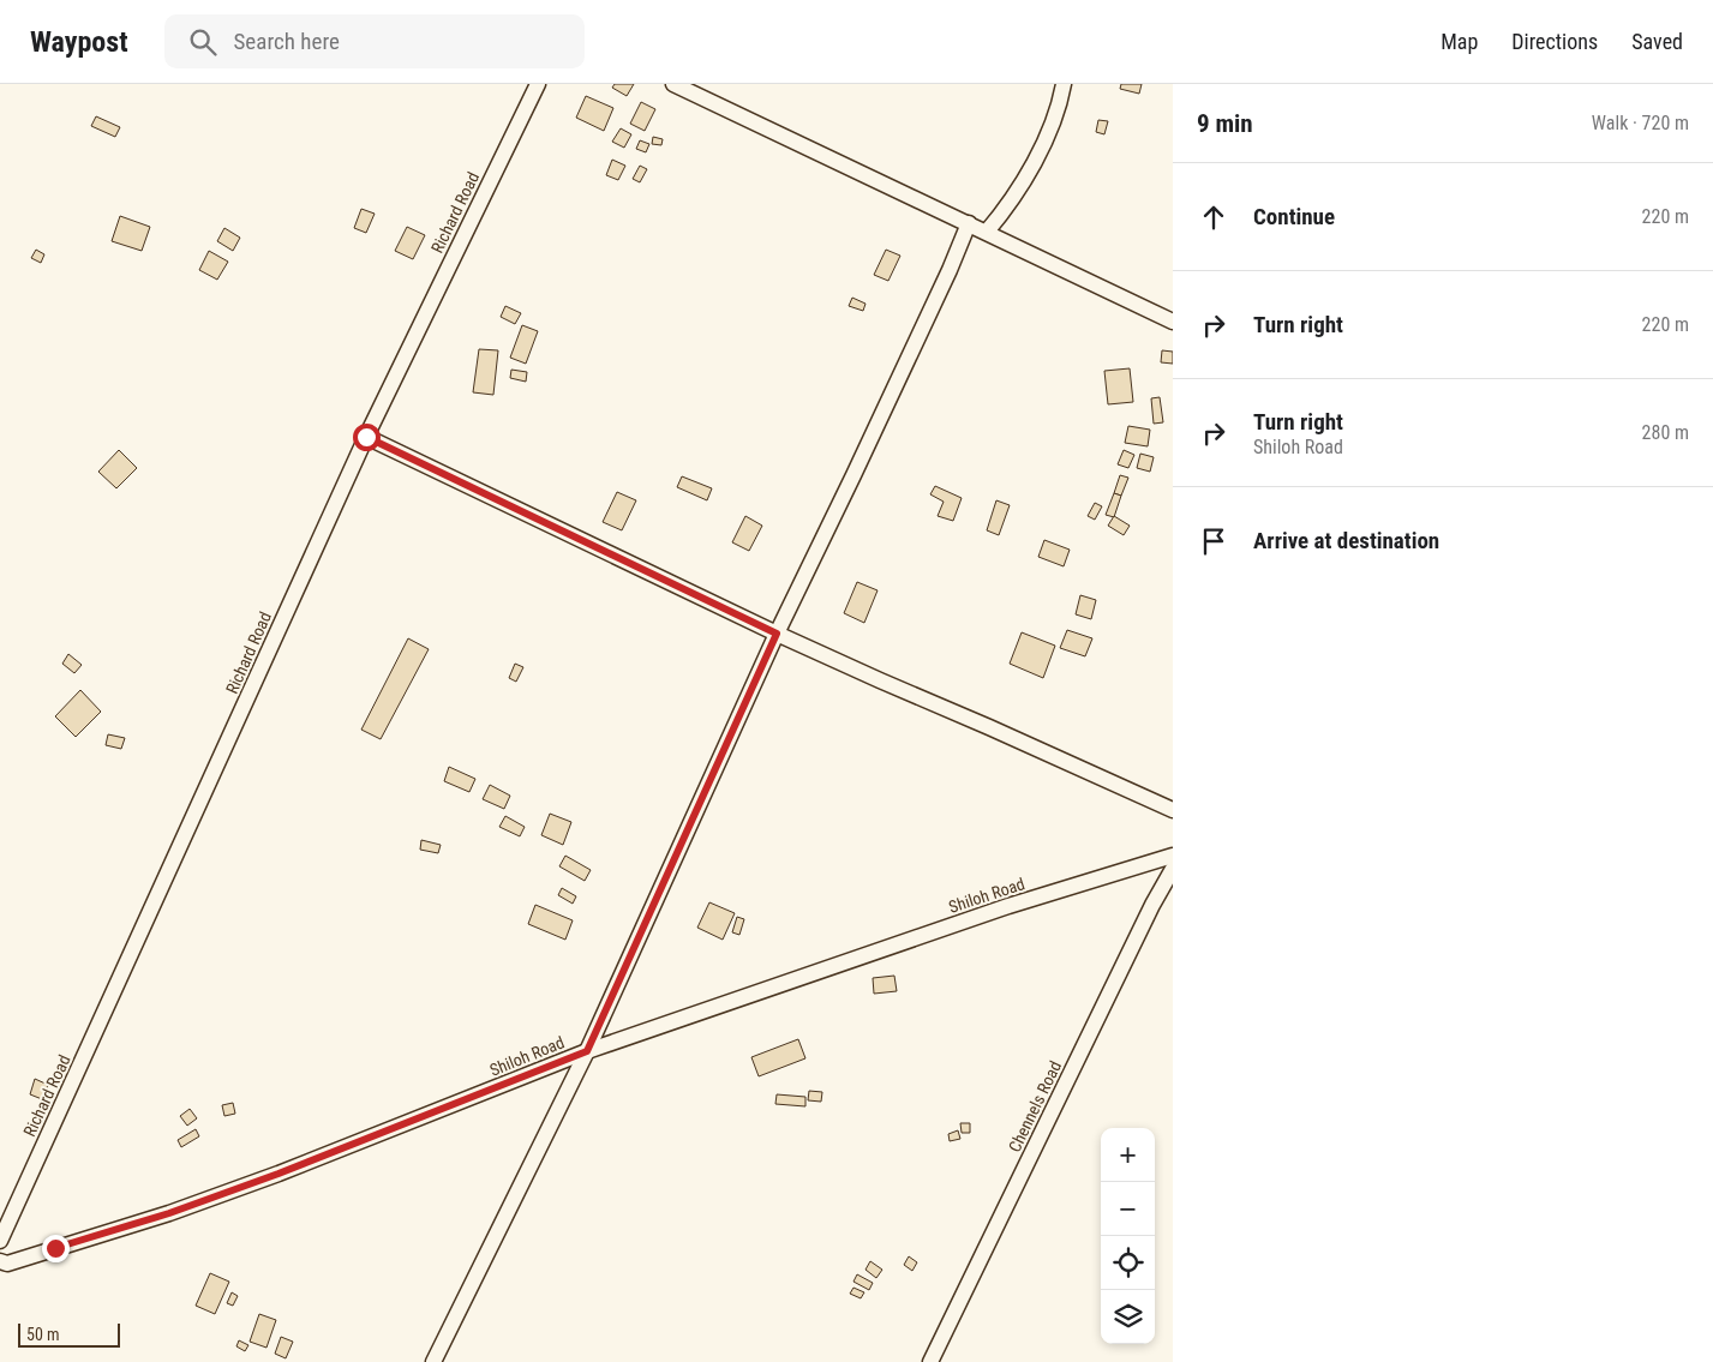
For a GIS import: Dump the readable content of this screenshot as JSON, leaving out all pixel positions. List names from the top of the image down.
{
  "streets": {
    "street": ["Richard Road", "Shiloh Road", "Chennels Road"]
  },
  "scale_bar": "50 m",
  "page": {
    "header": "Waypost",
    "search": "Search here",
    "nav": ["Map", "Directions", "Saved"],
    "heading": ["9 min", "Walk · 720 m"],
    "list": [
      ["Continue", "220 m"],
      ["Turn right", "220 m"],
      ["Turn right", "Shiloh Road", "280 m"],
      "Arrive at destination"
    ],
    "map_buttons": ["+", "−"],
    "scale": "50 m"
  }
}
